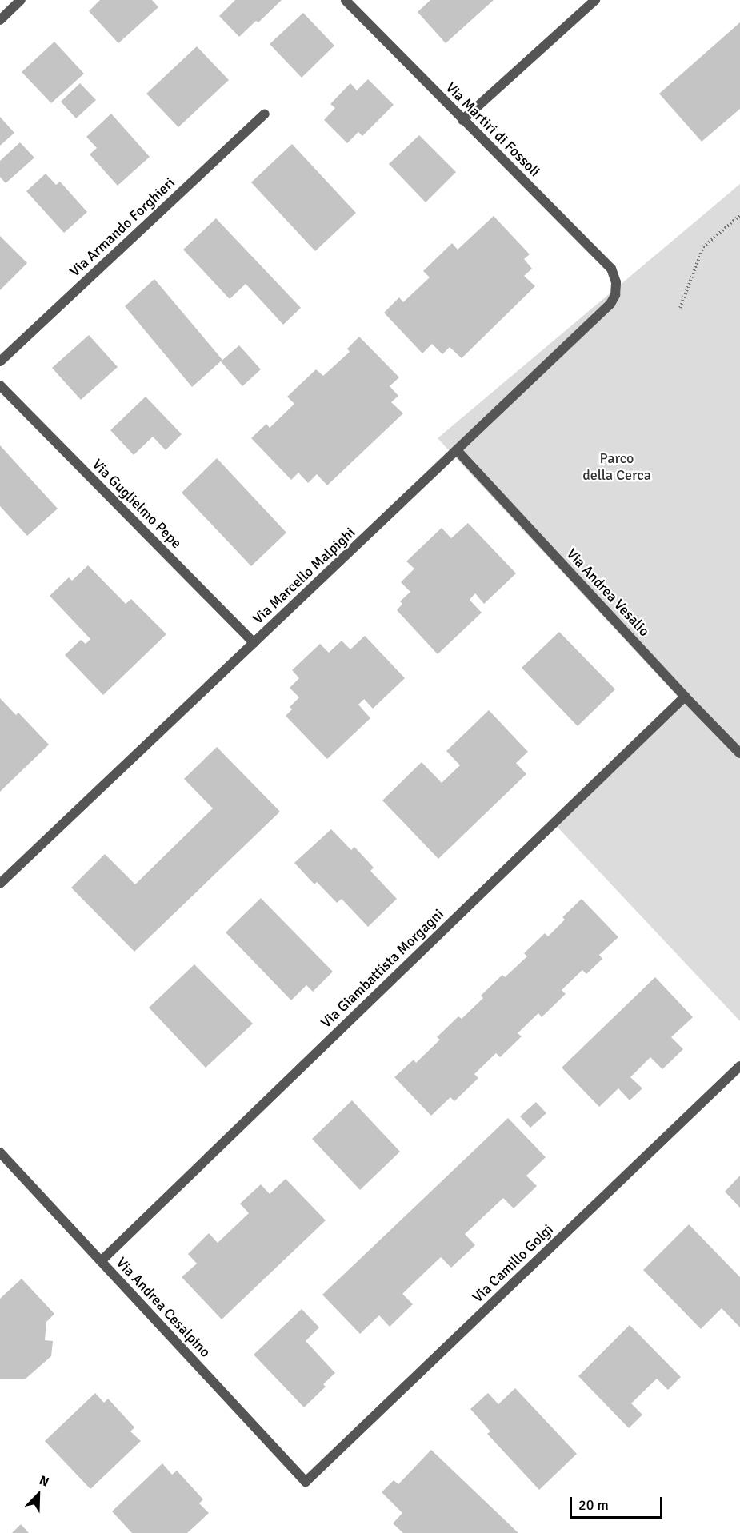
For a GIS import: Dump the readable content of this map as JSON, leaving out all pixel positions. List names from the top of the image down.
{
  "streets": {
    "street": [
      "Via Martiri di Fossoli",
      "Via Armando Forghieri",
      "Via Guglielmo Pepe",
      "Via Marcello Malpighi",
      "Via Andrea Vesalio",
      "Via Giambattista Morgagni",
      "Via Camillo Golgi",
      "Via Andrea Cesalpino"
    ]
  },
  "crossings": [
    ["Via Martiri di Fossoli", "Via Marcello Malpighi"],
    ["Via Guglielmo Pepe", "Via Marcello Malpighi"],
    ["Via Marcello Malpighi", "Via Andrea Vesalio"],
    ["Via Andrea Vesalio", "Via Giambattista Morgagni"],
    ["Via Giambattista Morgagni", "Via Andrea Cesalpino"],
    ["Via Camillo Golgi", "Via Andrea Cesalpino"]
  ],
  "parks": ["Parco della Cerca"],
  "scale_bar": "20 m",
  "north": "top right"
}
